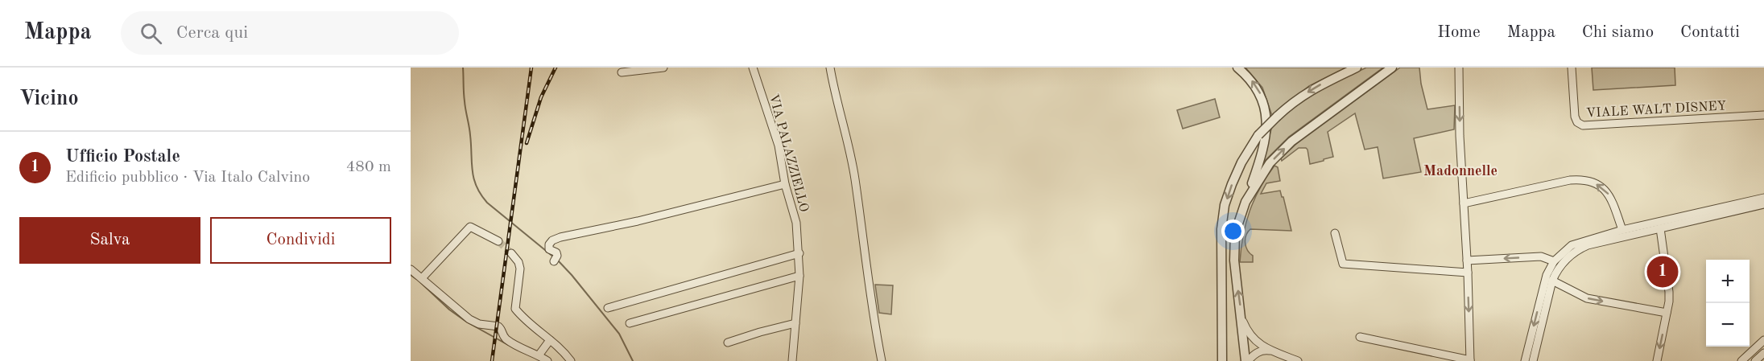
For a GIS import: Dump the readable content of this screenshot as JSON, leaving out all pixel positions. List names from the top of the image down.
{
  "streets": {
    "street": ["VIALE WALT DISNEY", "VIA PALAZZIELLO"]
  },
  "districts": ["Madonnelle"],
  "page": {
    "header": "Mappa",
    "search": "Cerca qui",
    "nav": [
      "Home",
      "Mappa",
      "Chi siamo",
      "Contatti"
    ],
    "heading": "Vicino",
    "list": [
      {
        "mark": "1",
        "name": "Ufficio Postale",
        "note": "Edificio pubblico · Via Italo Calvino",
        "value": "480 m"
      }
    ],
    "buttons": ["Salva", "Condividi"],
    "pins": "1",
    "map_buttons": ["+", "−"]
  }
}
